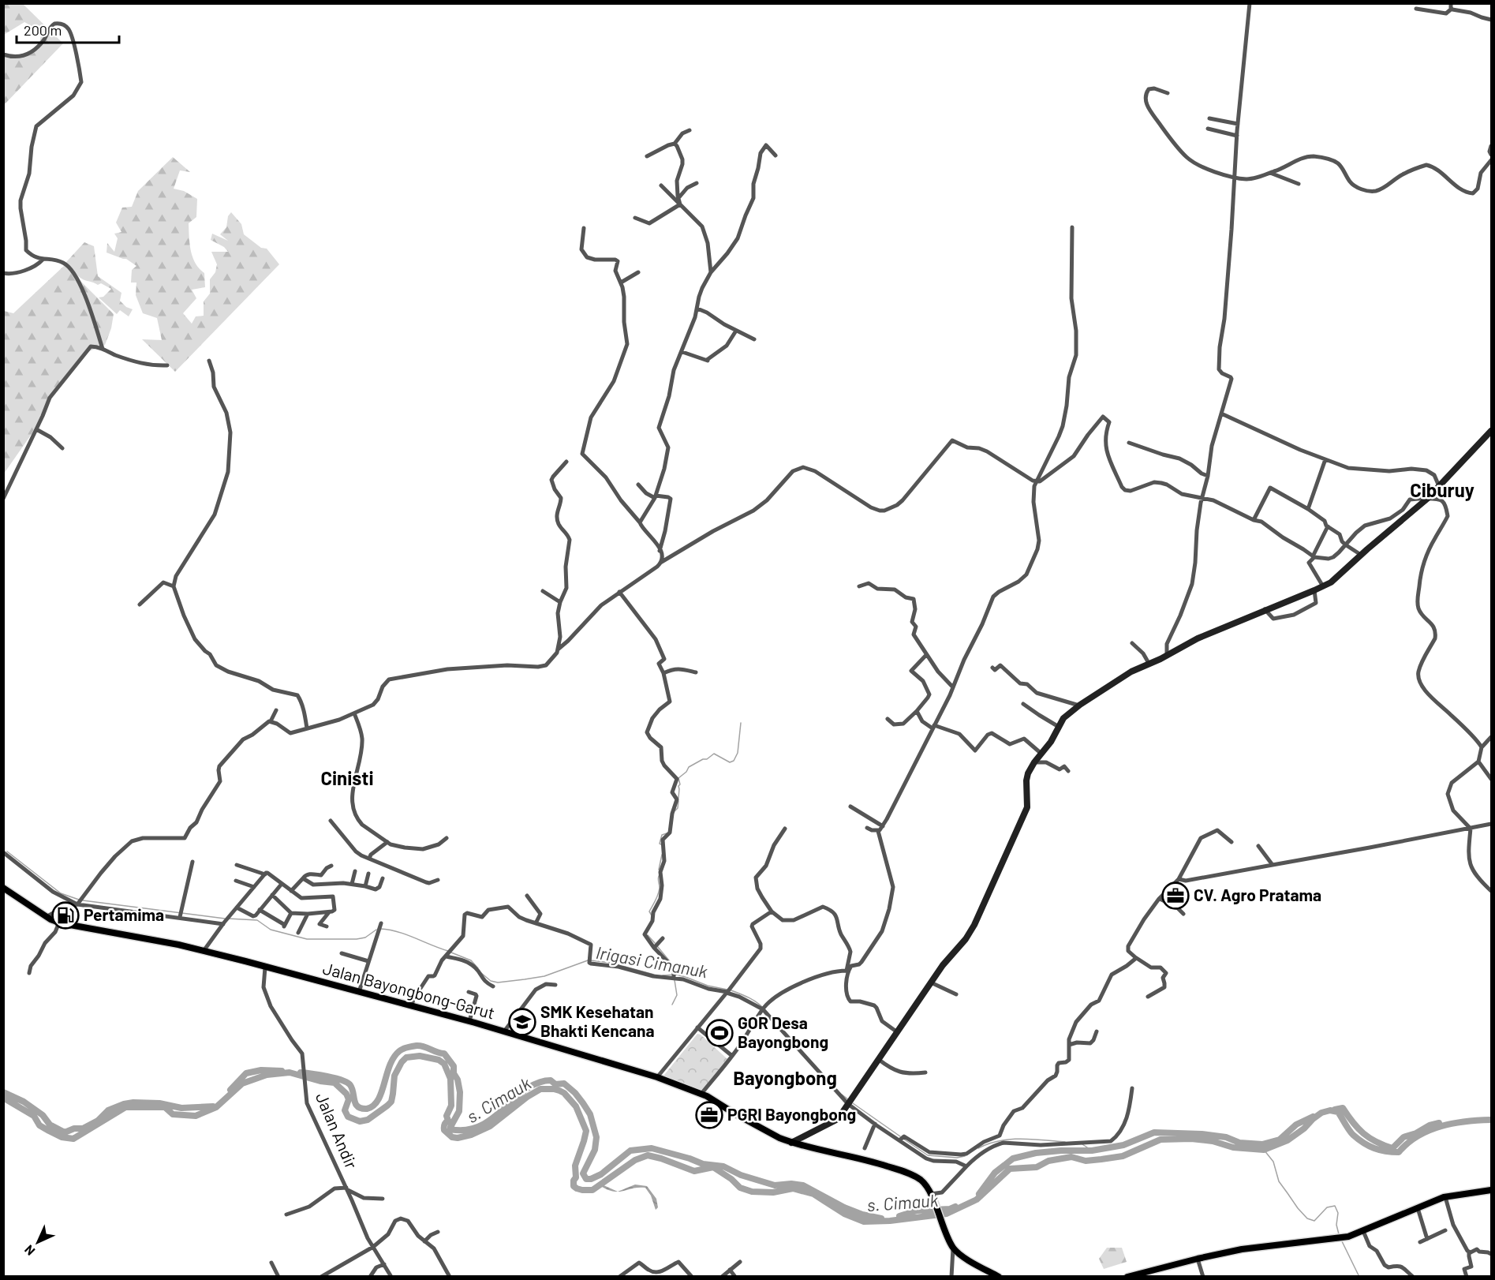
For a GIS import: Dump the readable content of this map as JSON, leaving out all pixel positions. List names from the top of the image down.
{
  "streets": {
    "main road": ["Jalan Bayongbong-Garut"],
    "street": ["Jalan Andir"]
  },
  "crossings": [
    ["Jalan Bayongbong-Garut", "Jalan Andir"]
  ],
  "districts": ["Ciburuy", "Cinisti", "Bayongbong"],
  "water": ["Irigasi Cimanuk", "s. Cimauk"],
  "places": {
    "office": ["CV. Agro Pratama", "PGRI Bayongbong"],
    "fuel station": ["Pertamima"],
    "school or university": ["SMK Kesehatan Bhakti Kencana"],
    "sports": ["GOR Desa Bayongbong"]
  },
  "scale_bar": "200 m",
  "north": "bottom left"
}
